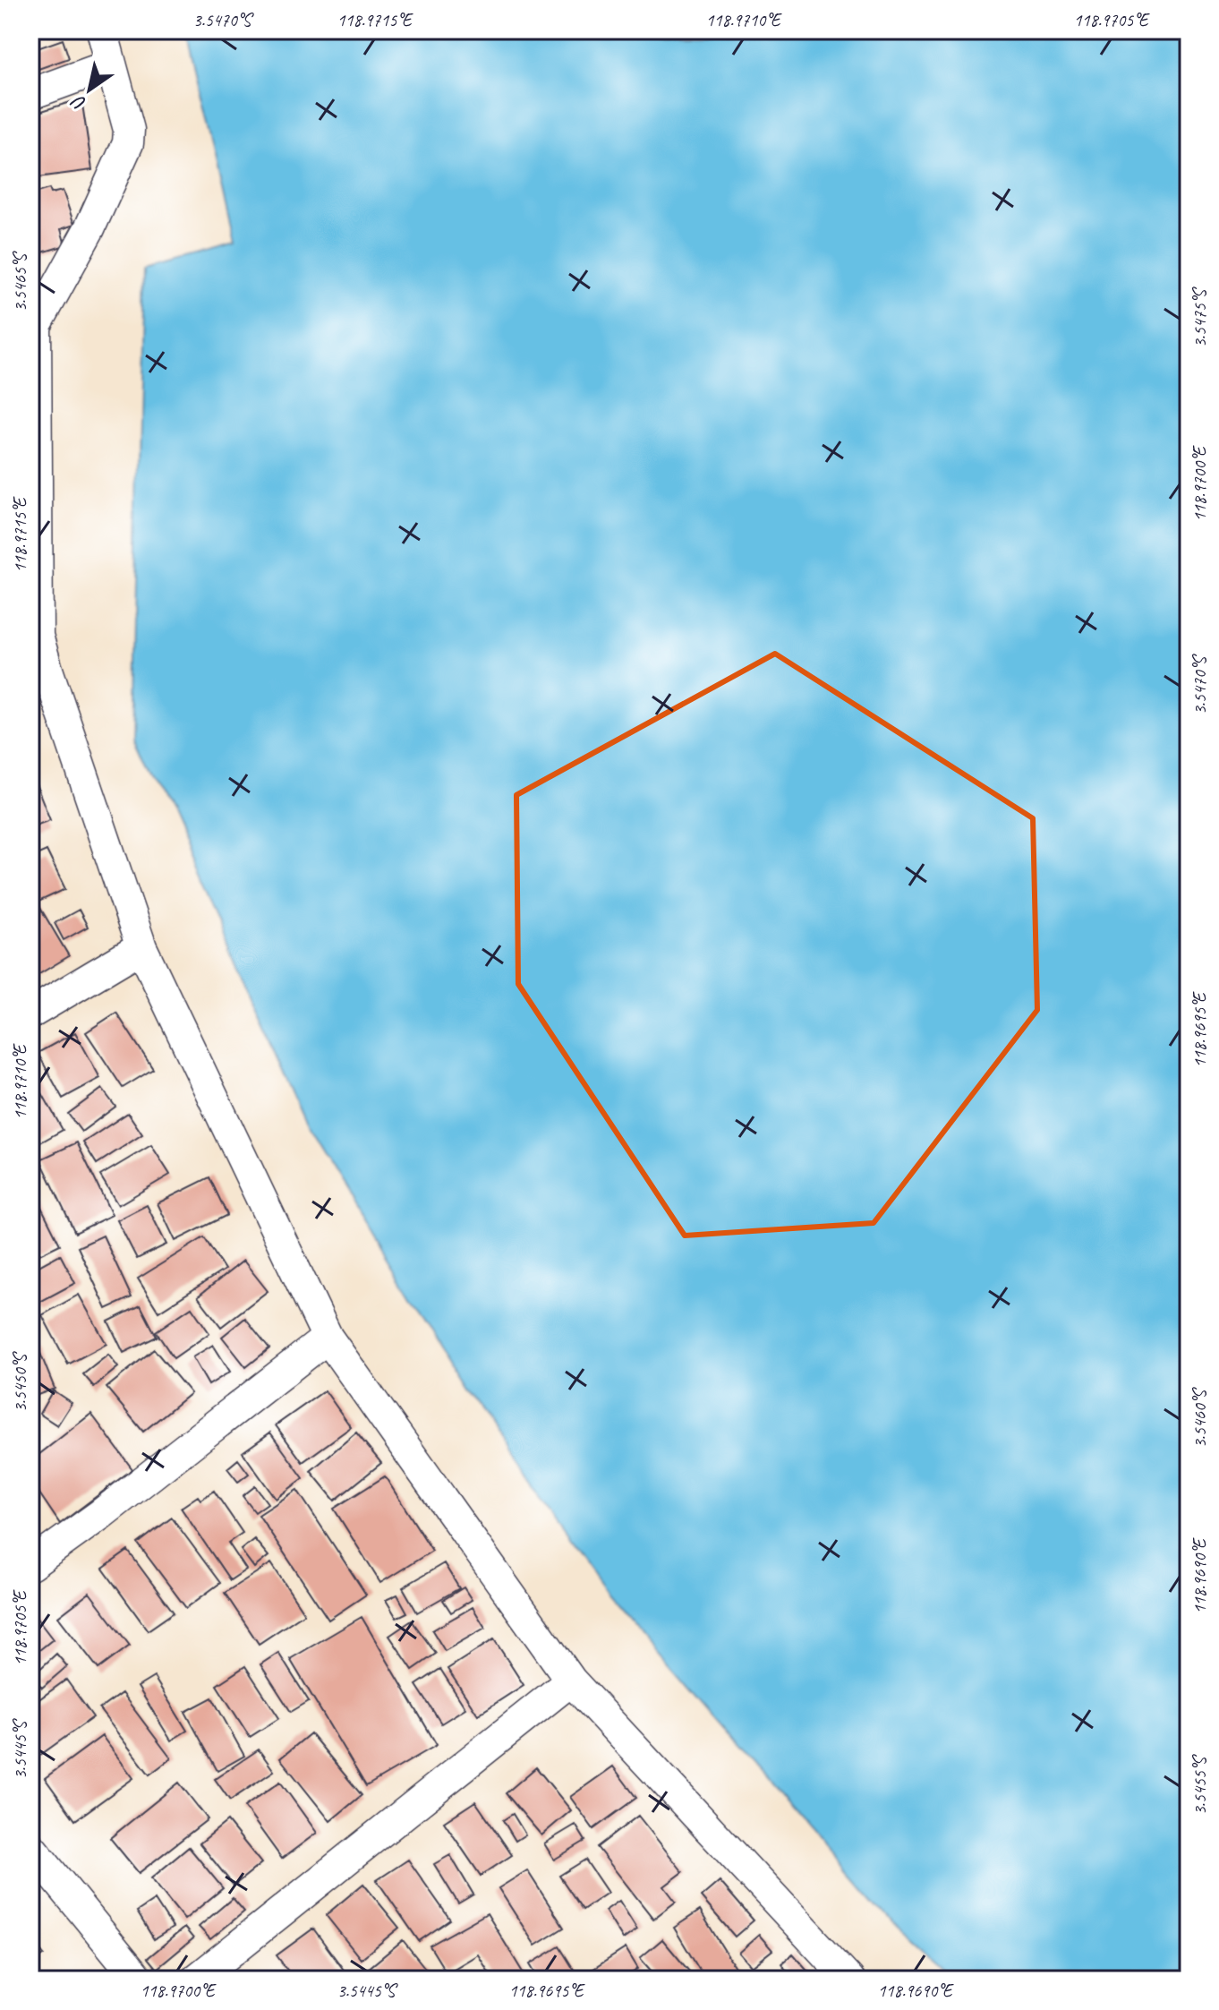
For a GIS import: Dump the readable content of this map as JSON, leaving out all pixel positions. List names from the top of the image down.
{
  "north": "bottom left",
  "coordinates": [
    "3.5470°S",
    "118.9715°E",
    "118.9710°E",
    "118.9705°E",
    "3.5465°S",
    "3.5475°S",
    "118.9700°E",
    "118.9695°E",
    "3.5450°S",
    "3.5460°S",
    "118.9690°E",
    "3.5445°S",
    "3.5455°S"
  ]
}
